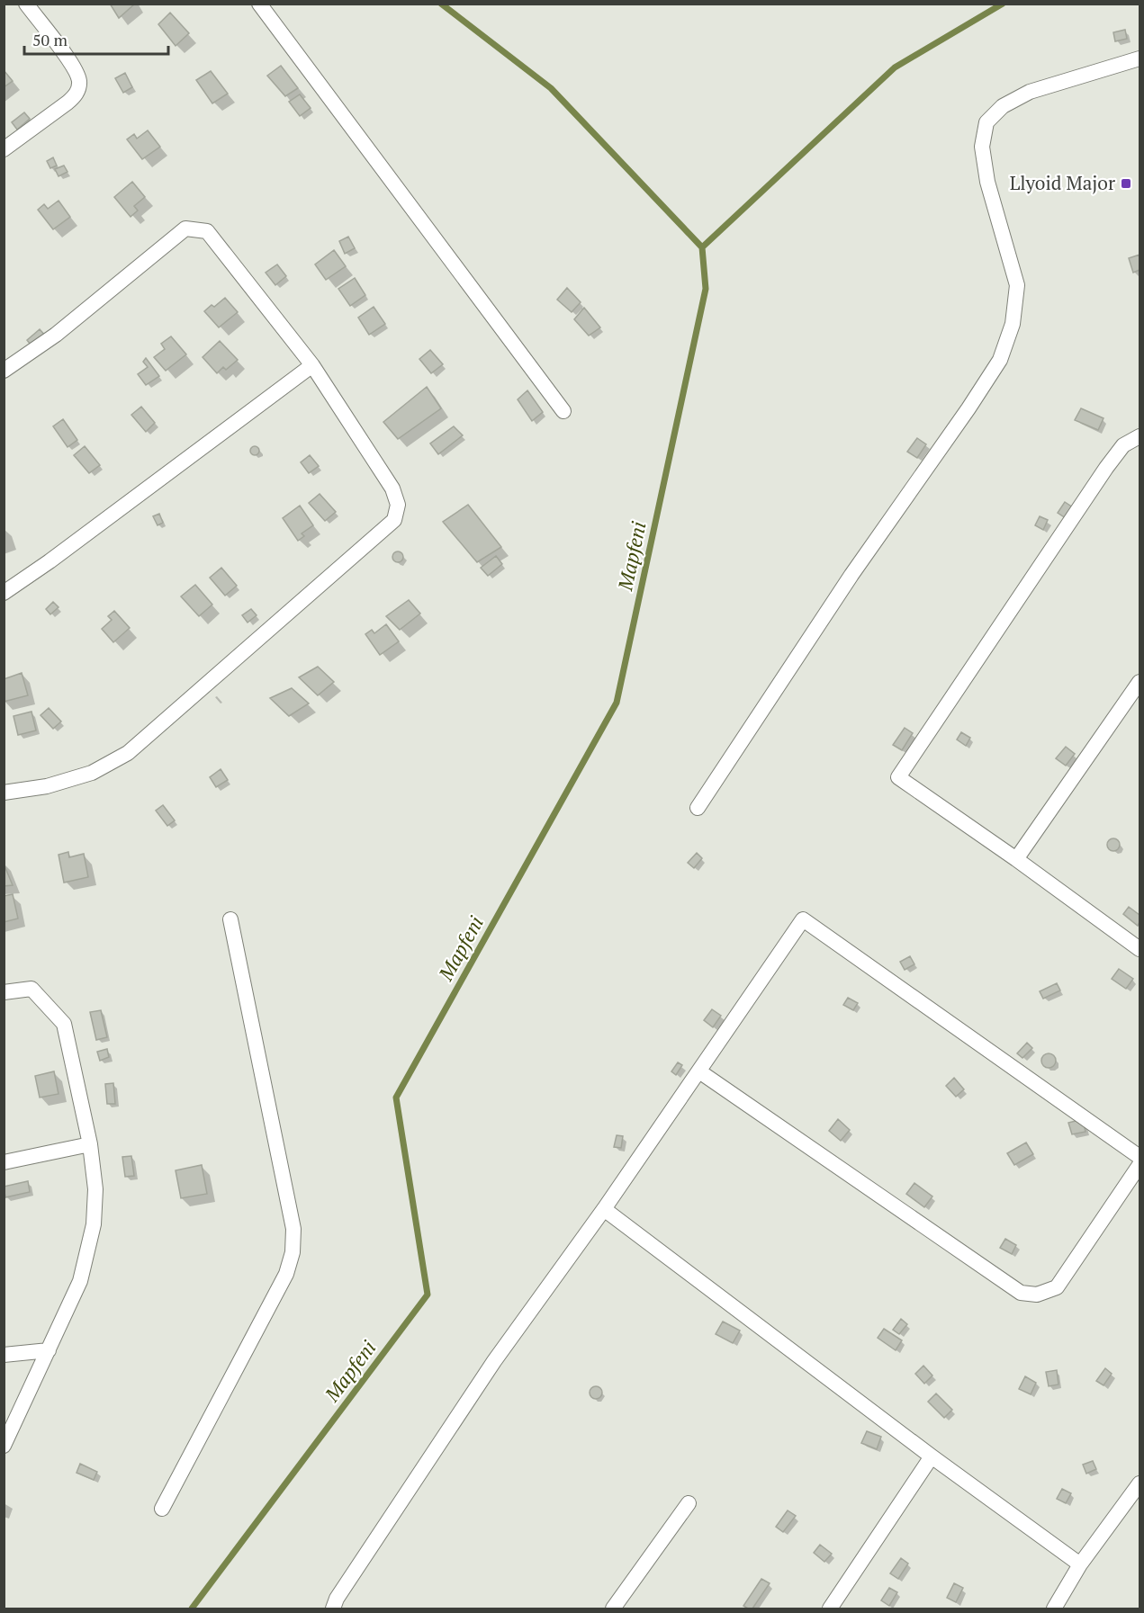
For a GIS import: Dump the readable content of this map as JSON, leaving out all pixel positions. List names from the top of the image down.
{
  "water": ["Mapfeni"],
  "places": {
    "transit": ["Llyoid Major"]
  },
  "scale_bar": "50 m"
}
